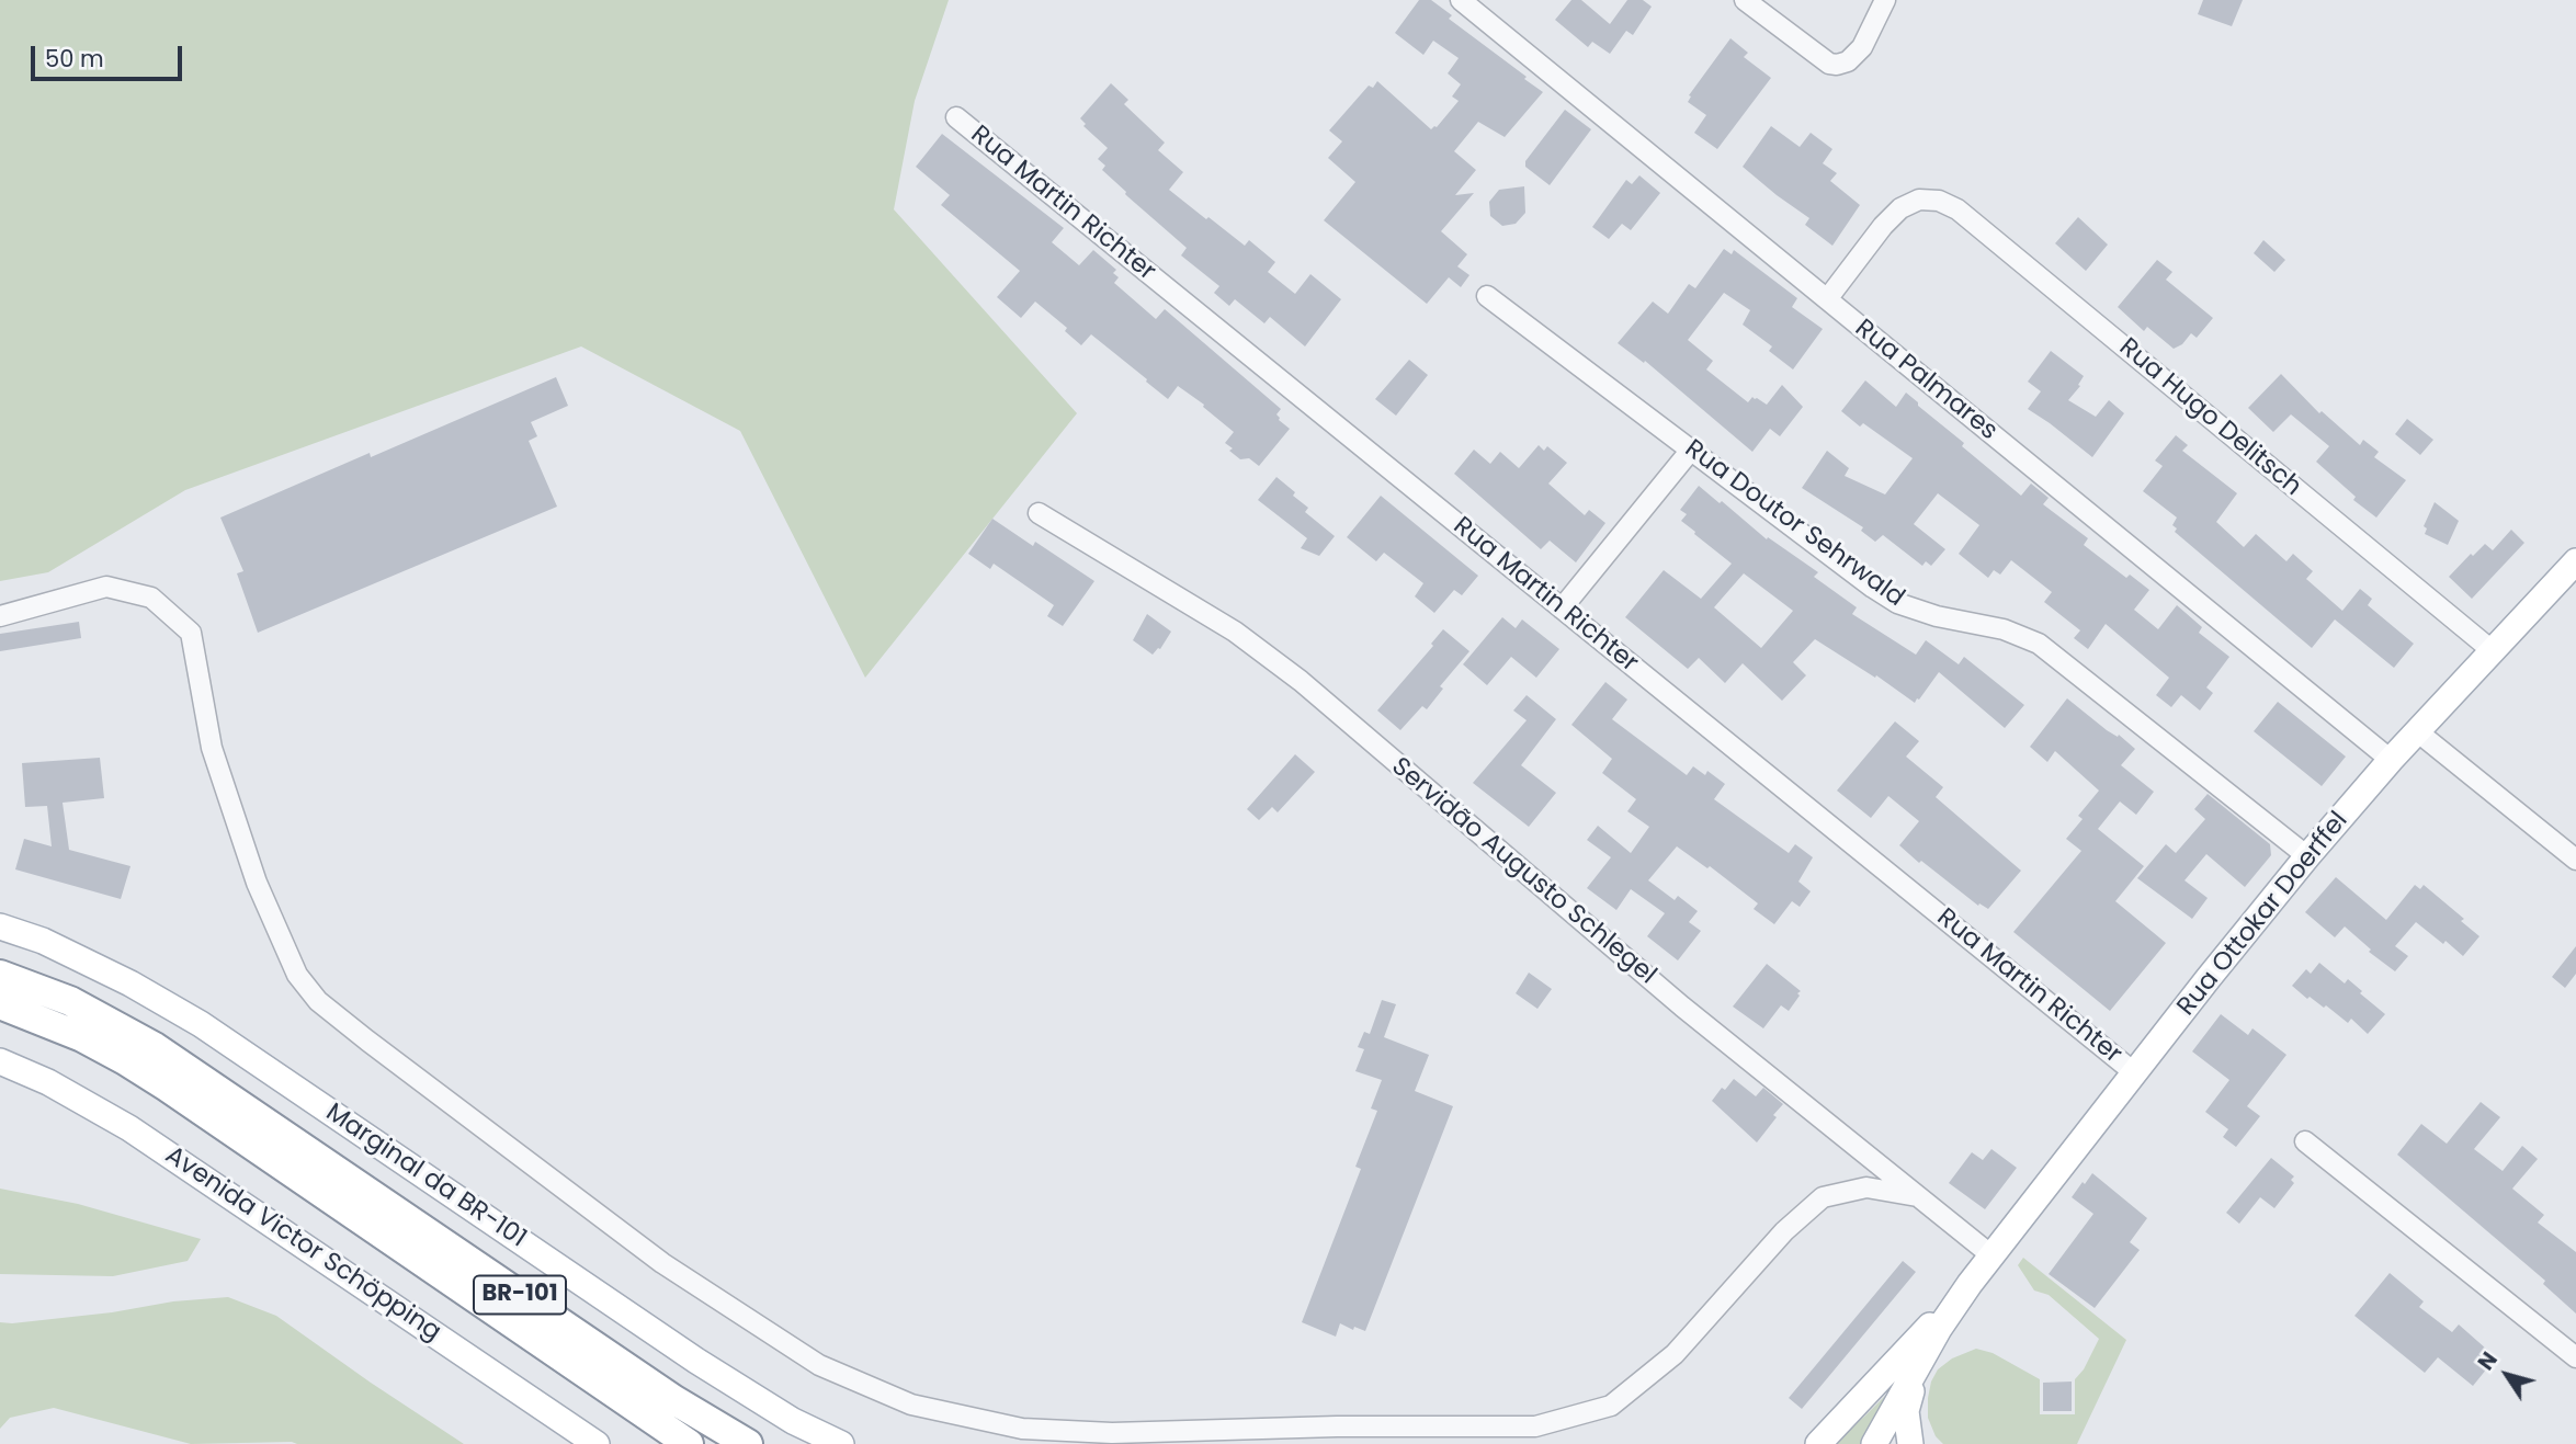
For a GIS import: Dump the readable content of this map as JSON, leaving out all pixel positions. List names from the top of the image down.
{
  "streets": {
    "highway": ["BR-101"],
    "main road": ["Rua Ottokar Doerffel", "Marginal da BR-101", "Avenida Victor Schöpping"],
    "street": [
      "Rua Martin Richter",
      "Rua Palmares",
      "Rua Hugo Delitsch",
      "Rua Doutor Sehrwald",
      "Servidão Augusto Schlegel"
    ]
  },
  "crossings": [
    ["Rua Martin Richter", "Rua Ottokar Doerffel"],
    ["Rua Palmares", "Rua Hugo Delitsch"],
    ["Rua Palmares", "Rua Ottokar Doerffel"],
    ["Rua Hugo Delitsch", "Rua Ottokar Doerffel"],
    ["Rua Doutor Sehrwald", "Rua Ottokar Doerffel"],
    ["Servidão Augusto Schlegel", "Rua Ottokar Doerffel"]
  ],
  "scale_bar": "50 m",
  "north": "top left"
}
